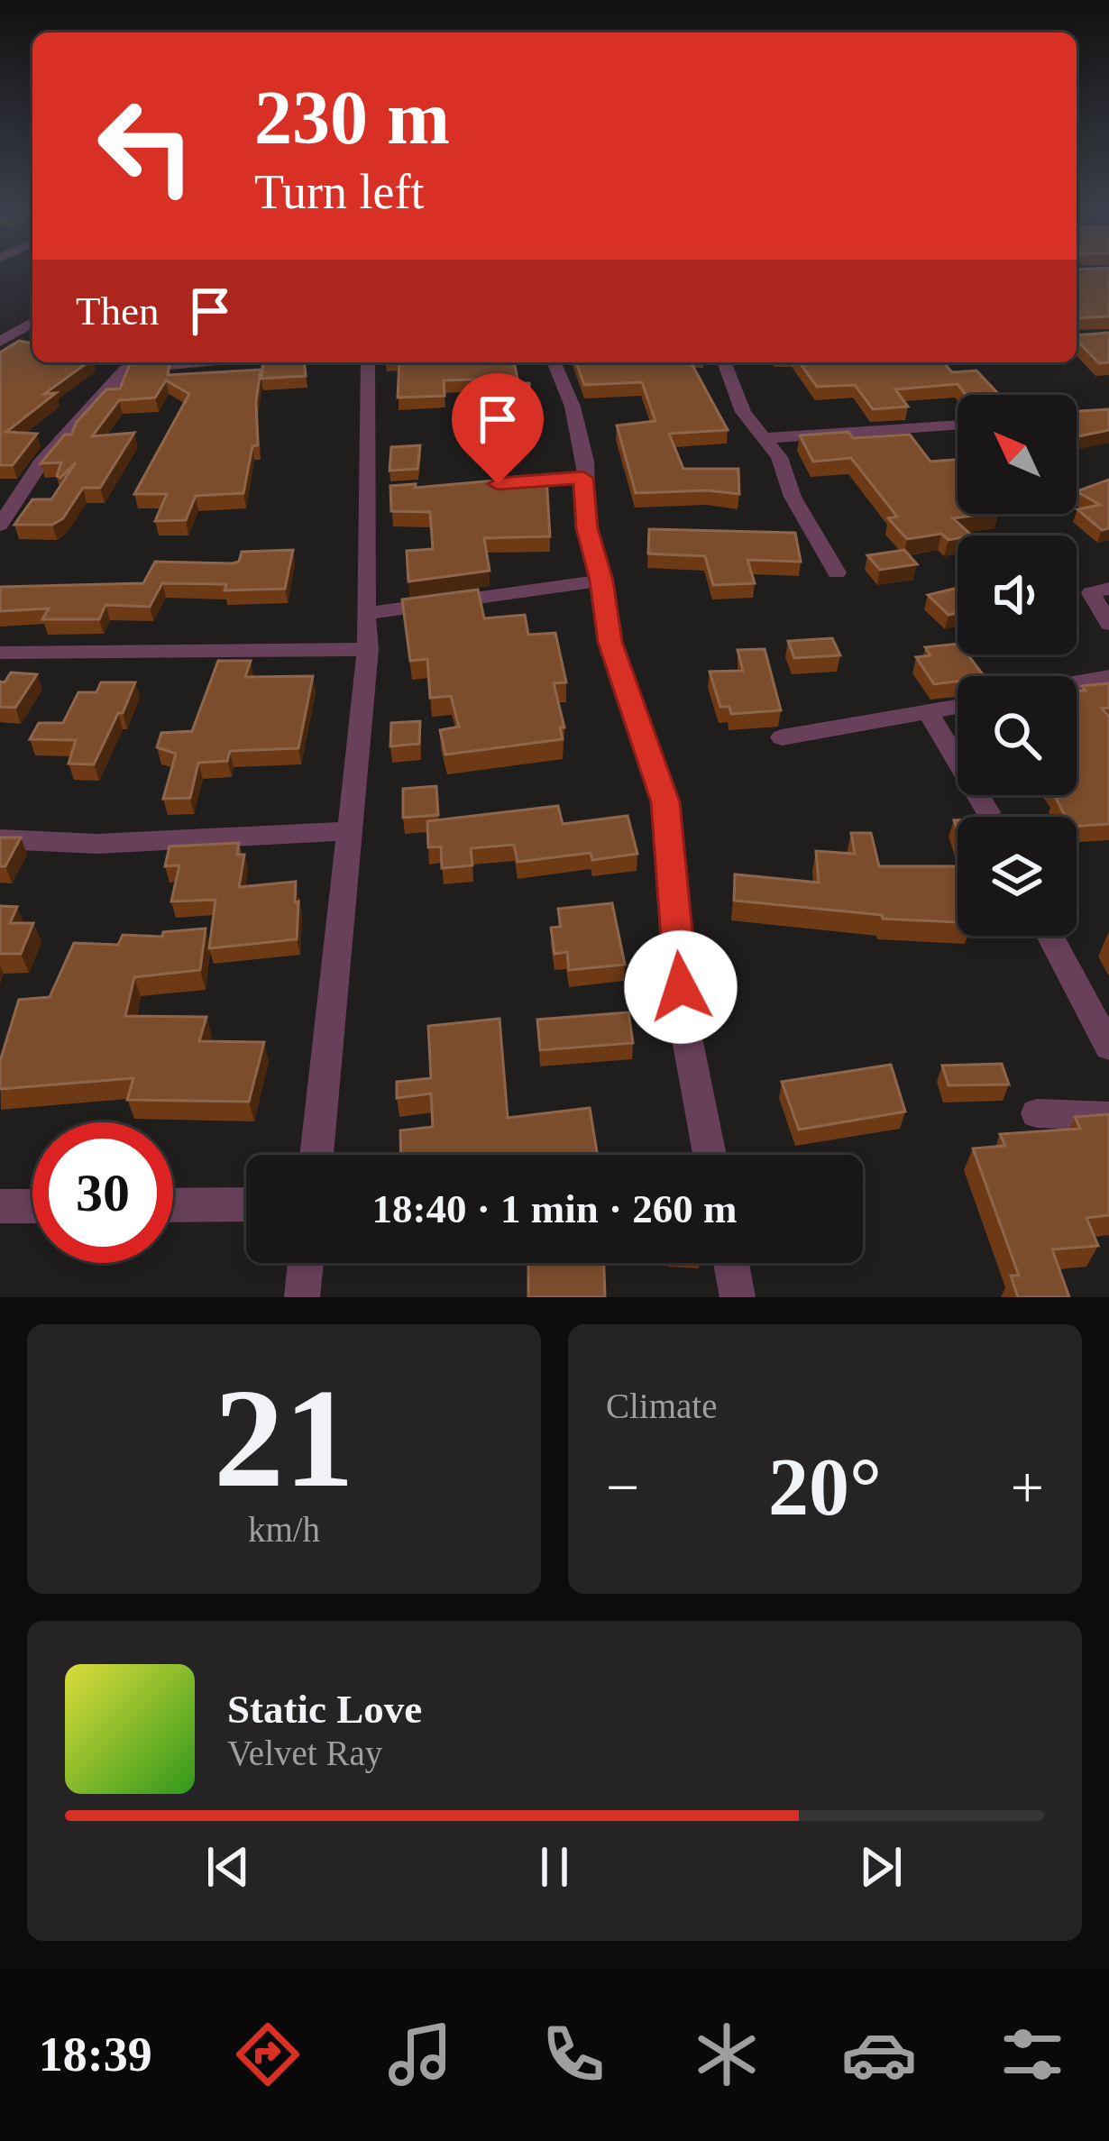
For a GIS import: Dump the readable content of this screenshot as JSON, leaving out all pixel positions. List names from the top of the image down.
{
  "north": "top left",
  "page": {
    "turn": ["230 m", "Turn left"],
    "then": "Then",
    "limit": "30",
    "trip": "18:40 · 1 min · 260 m",
    "tile": [
      ["21", "km/h"],
      "Climate"
    ],
    "heat": ["−", "20°", "+"],
    "song": ["Static Love", "Velvet Ray"],
    "tabs": "18:39"
  }
}
